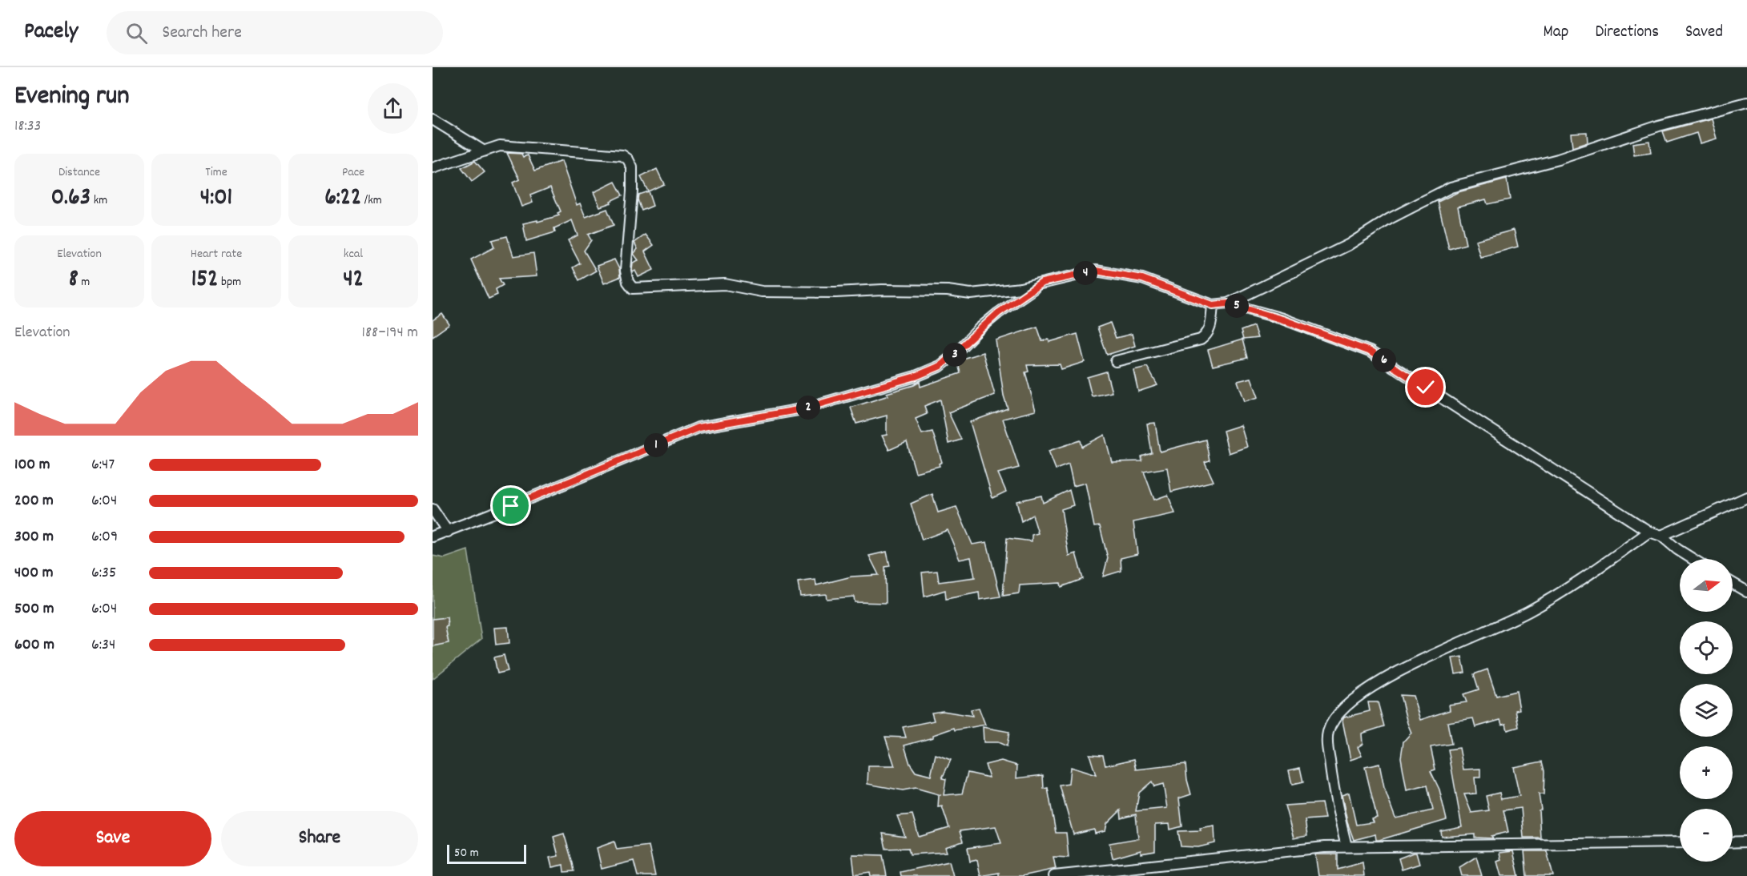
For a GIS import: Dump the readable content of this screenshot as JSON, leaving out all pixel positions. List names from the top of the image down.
{
  "scale_bar": "50 m",
  "north": "right",
  "page": {
    "header": "Pacely",
    "search": "Search here",
    "nav": ["Map", "Directions", "Saved"],
    "heading": ["Evening run", "18:33"],
    "stats": [
      ["Distance", "0.63 km"],
      ["Time", "4:01"],
      ["Pace", "6:22 /km"],
      ["Elevation", "8 m"],
      ["Heart rate", "152 bpm"],
      ["kcal", "42"]
    ],
    "pins": [
      "4",
      "5",
      "3",
      "6",
      "2",
      "1"
    ],
    "chart": ["Elevation", "188–194 m"],
    "list": [
      {
        "name": "100 m",
        "note": "6:47"
      },
      {
        "name": "200 m",
        "note": "6:04"
      },
      {
        "name": "300 m",
        "note": "6:09"
      },
      {
        "name": "400 m",
        "note": "6:35"
      },
      {
        "name": "500 m",
        "note": "6:04"
      },
      {
        "name": "600 m",
        "note": "6:34"
      }
    ],
    "map_buttons": ["+", "−"],
    "buttons": ["Save", "Share"],
    "scale": "50 m"
  }
}
